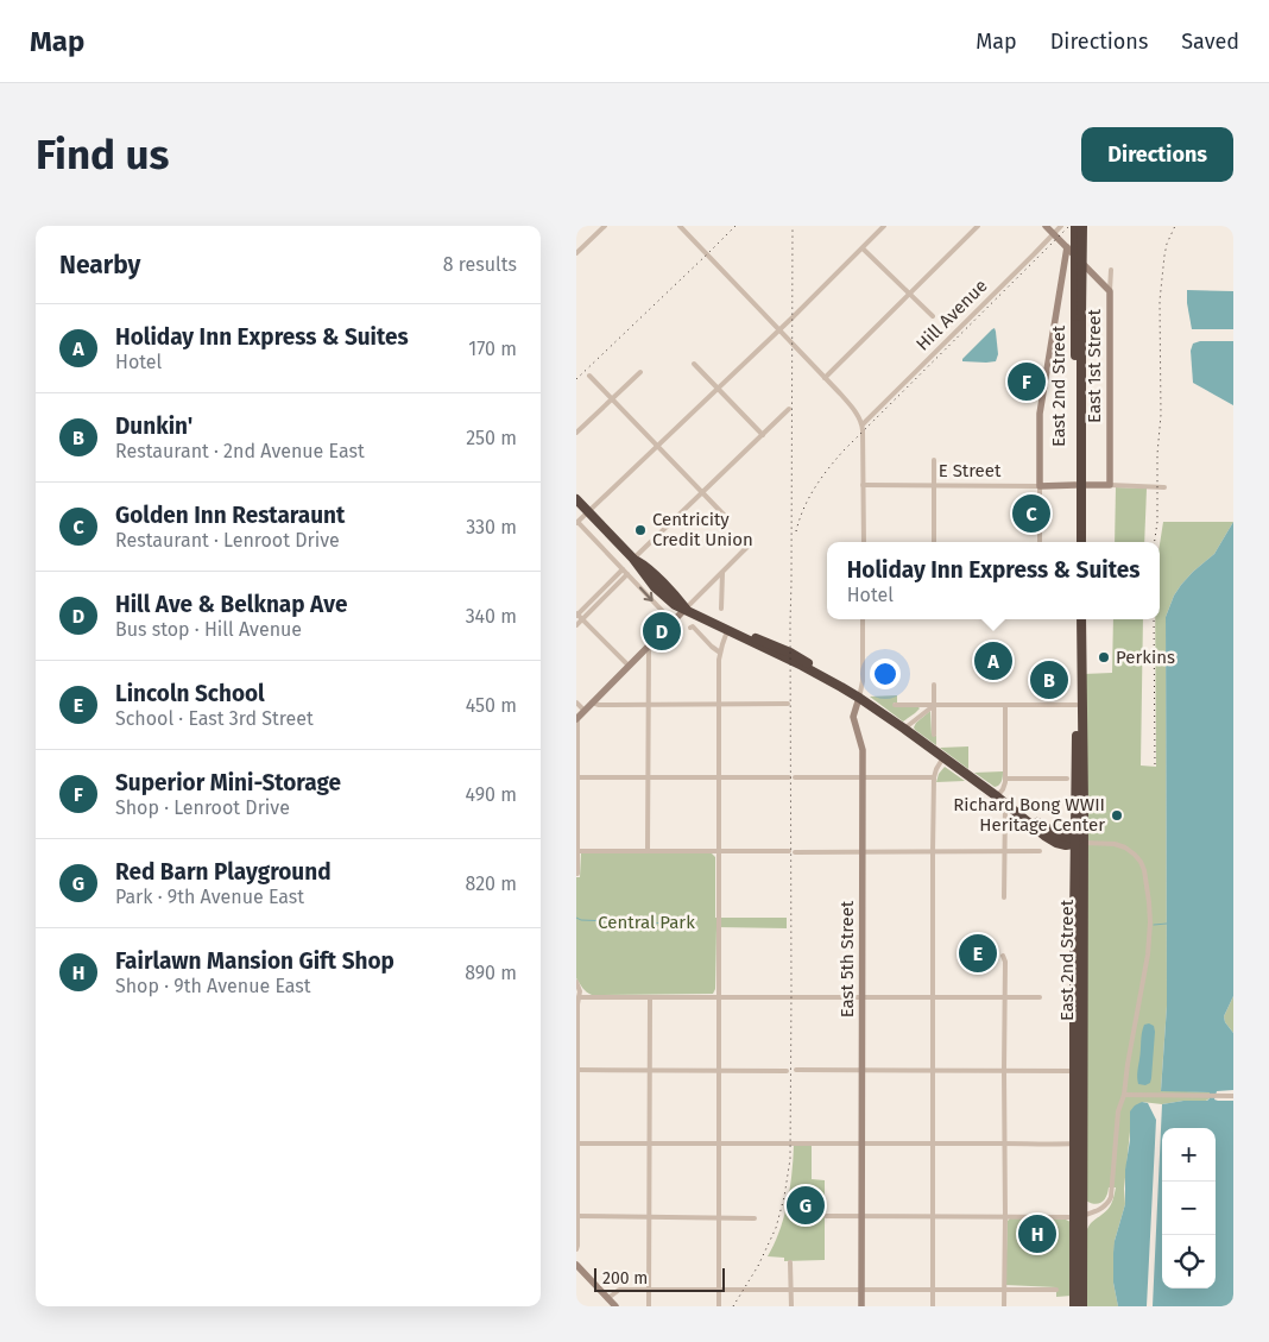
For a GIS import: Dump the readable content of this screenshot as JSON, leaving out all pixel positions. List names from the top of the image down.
{
  "streets": {
    "highway": ["East 2nd Street"],
    "street": [
      "Hill Avenue",
      "East 1st Street",
      "E Street",
      "East 5th Street"
    ]
  },
  "crossings": [
    ["Hill Avenue", "East 1st Street"],
    ["East 1st Street", "E Street"],
    ["East 2nd Street", "E Street"]
  ],
  "parks": ["Central Park"],
  "places": ["Centricity Credit Union", "Perkins", "Richard Bong WWII Heritage Center"],
  "scale_bar": "200 m",
  "page": {
    "header": "Map",
    "nav": ["Map", "Directions", "Saved"],
    "buttons": "Directions",
    "title": "Find us",
    "heading": ["Nearby", "8 results"],
    "list": [
      {
        "mark": "A",
        "name": "Holiday Inn Express & Suites",
        "note": "Hotel",
        "value": "170 m"
      },
      {
        "mark": "B",
        "name": "Dunkin'",
        "note": "Restaurant · 2nd Avenue East",
        "value": "250 m"
      },
      {
        "mark": "C",
        "name": "Golden Inn Restaraunt",
        "note": "Restaurant · Lenroot Drive",
        "value": "330 m"
      },
      {
        "mark": "D",
        "name": "Hill Ave & Belknap Ave",
        "note": "Bus stop · Hill Avenue",
        "value": "340 m"
      },
      {
        "mark": "E",
        "name": "Lincoln School",
        "note": "School · East 3rd Street",
        "value": "450 m"
      },
      {
        "mark": "F",
        "name": "Superior Mini-Storage",
        "note": "Shop · Lenroot Drive",
        "value": "490 m"
      },
      {
        "mark": "G",
        "name": "Red Barn Playground",
        "note": "Park · 9th Avenue East",
        "value": "820 m"
      },
      {
        "mark": "H",
        "name": "Fairlawn Mansion Gift Shop",
        "note": "Shop · 9th Avenue East",
        "value": "890 m"
      }
    ],
    "pins": [
      "F",
      "C",
      "D",
      "A",
      "B",
      "E",
      "G",
      "H"
    ],
    "popup": ["Holiday Inn Express & Suites", "Hotel"],
    "map_buttons": ["+", "−"],
    "scale": "200 m"
  }
}
